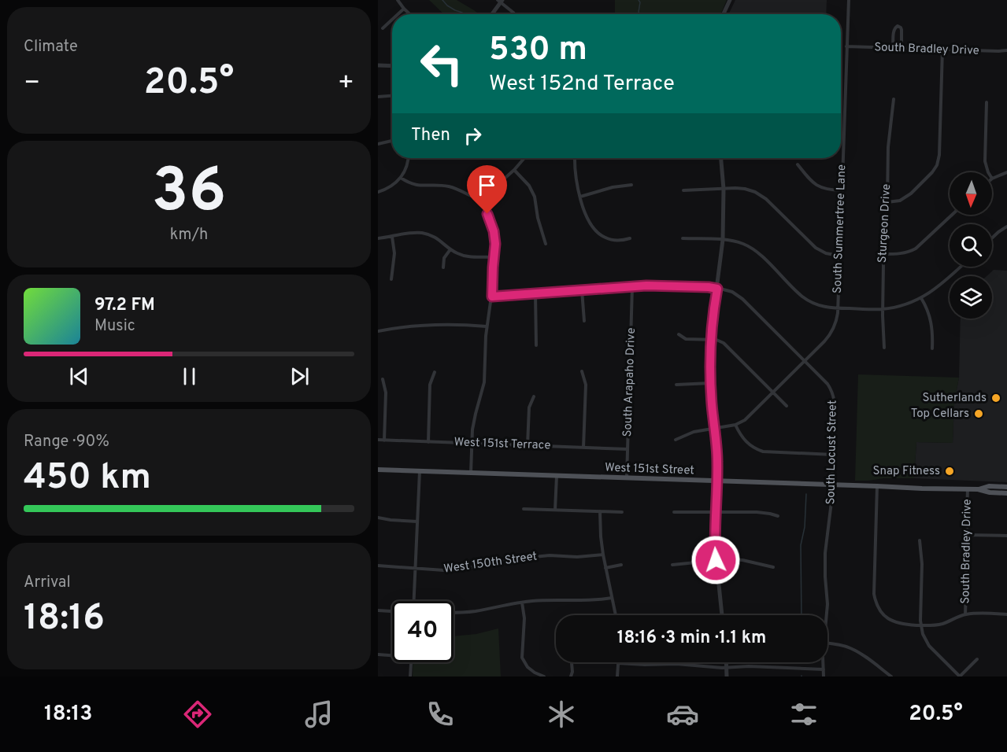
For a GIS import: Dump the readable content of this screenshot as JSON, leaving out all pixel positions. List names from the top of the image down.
{
  "streets": {
    "main road": ["West 151st Street"],
    "street": [
      "South Bradley Drive",
      "Sturgeon Drive",
      "South Summertree Lane",
      "South Arapaho Drive",
      "West 151st Terrace",
      "South Locust Street",
      "West 150th Street"
    ]
  },
  "crossings": [
    ["South Bradley Drive", "South Summertree Lane"],
    ["South Bradley Drive", "West 151st Street"],
    ["South Summertree Lane", "South Locust Street"],
    ["South Arapaho Drive", "West 151st Terrace"],
    ["South Arapaho Drive", "South Locust Street"],
    ["South Arapaho Drive", "West 151st Street"],
    ["South Locust Street", "West 151st Street"]
  ],
  "places": ["Sutherlands", "Top Cellars", "Snap Fitness"],
  "north": "bottom",
  "page": {
    "tile": [
      "Climate",
      ["36", "km/h"],
      ["Range · 90%", "450 km"],
      ["Arrival", "18:16"]
    ],
    "turn": ["530 m", "West 152nd Terrace"],
    "heat": ["−", "20.5°", "+"],
    "then": "Then",
    "song": ["97.2 FM", "Music"],
    "limit": "40",
    "trip": "18:16 · 3 min · 1.1 km",
    "tabs": ["18:13", "20.5°"]
  }
}
